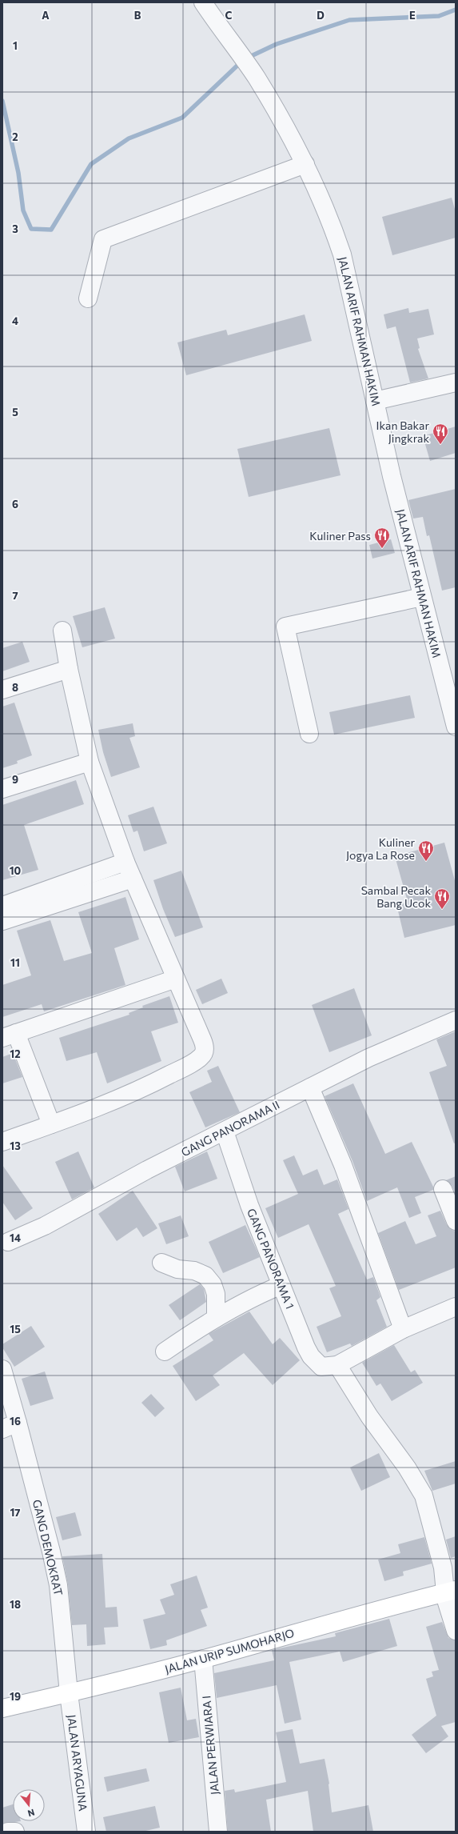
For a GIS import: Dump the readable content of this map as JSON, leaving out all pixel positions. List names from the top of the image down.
{
  "streets": {
    "main road": ["JALAN URIP SUMOHARJO"],
    "street": [
      "JALAN ARIF RAHMAN HAKIM",
      "GANG PANORAMA II",
      "GANG PANORAMA 1",
      "GANG DEMOKRAT",
      "JALAN PERWIARA I",
      "JALAN ARYAGUNA"
    ]
  },
  "crossings": [
    ["GANG PANORAMA II", "GANG PANORAMA 1"],
    ["GANG DEMOKRAT", "JALAN URIP SUMOHARJO"],
    ["GANG DEMOKRAT", "JALAN ARYAGUNA"],
    ["JALAN URIP SUMOHARJO", "JALAN PERWIARA I"],
    ["JALAN URIP SUMOHARJO", "JALAN ARYAGUNA"]
  ],
  "places": {
    "restaurant": [
      "Ikan Bakar Jingkrak",
      "Kuliner Pass",
      "Kuliner Jogya La Rose",
      "Sambal Pecak Bang Ucok"
    ]
  },
  "north": "bottom",
  "grid": {
    "columns": [
      "A",
      "B",
      "C",
      "D",
      "E"
    ],
    "rows": [
      "1",
      "2",
      "3",
      "4",
      "5",
      "6",
      "7",
      "8",
      "9",
      "10",
      "11",
      "12",
      "13",
      "14",
      "15",
      "16",
      "17",
      "18",
      "19"
    ]
  }
}
